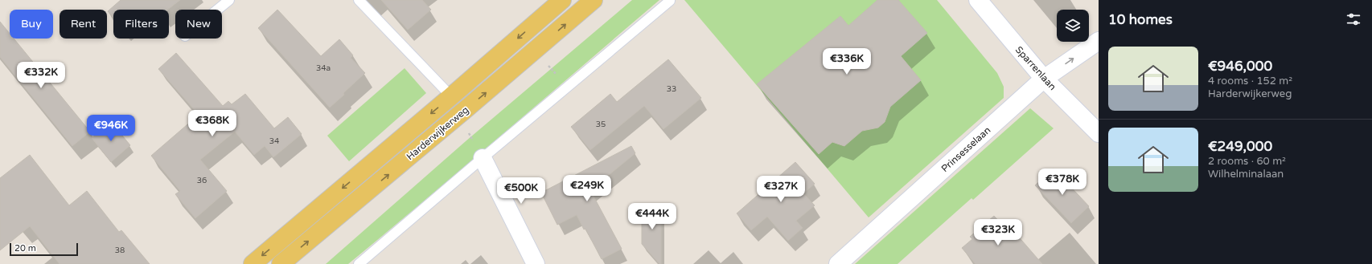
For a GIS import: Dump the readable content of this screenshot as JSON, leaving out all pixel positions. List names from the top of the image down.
{
  "streets": {
    "main road": ["Harderwijkerweg"],
    "street": ["Sparrenlaan", "Prinsesselaan"]
  },
  "crossings": [
    ["Sparrenlaan", "Prinsesselaan"]
  ],
  "house_numbers": [
    "34a",
    "33",
    "35",
    "34",
    "36",
    "38"
  ],
  "scale_bar": "20 m",
  "page": {
    "heading": "10 homes",
    "chip": [
      "Buy",
      "Rent",
      "Filters",
      "New"
    ],
    "list": [
      {
        "name": "€946,000",
        "note": "4 rooms · 152 m² · Harderwijkerweg"
      },
      {
        "name": "€249,000",
        "note": "2 rooms · 60 m² · Wilhelminalaan"
      }
    ],
    "price": [
      "€336K",
      "€332K",
      "€368K",
      "€946K",
      "€378K",
      "€249K",
      "€327K",
      "€500K",
      "€444K",
      "€323K"
    ],
    "scale": "20 m"
  }
}
